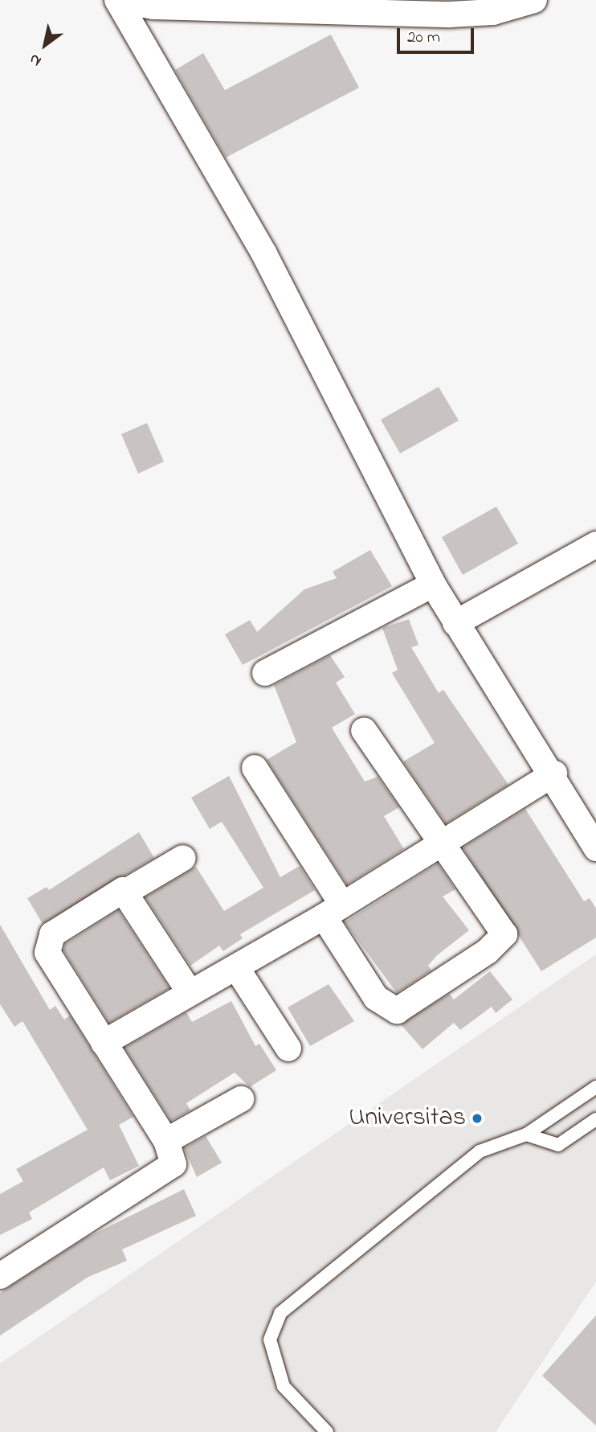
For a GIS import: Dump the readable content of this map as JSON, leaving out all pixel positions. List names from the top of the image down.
{
  "places": ["Universitas"],
  "scale_bar": "20 m",
  "north": "bottom left"
}
